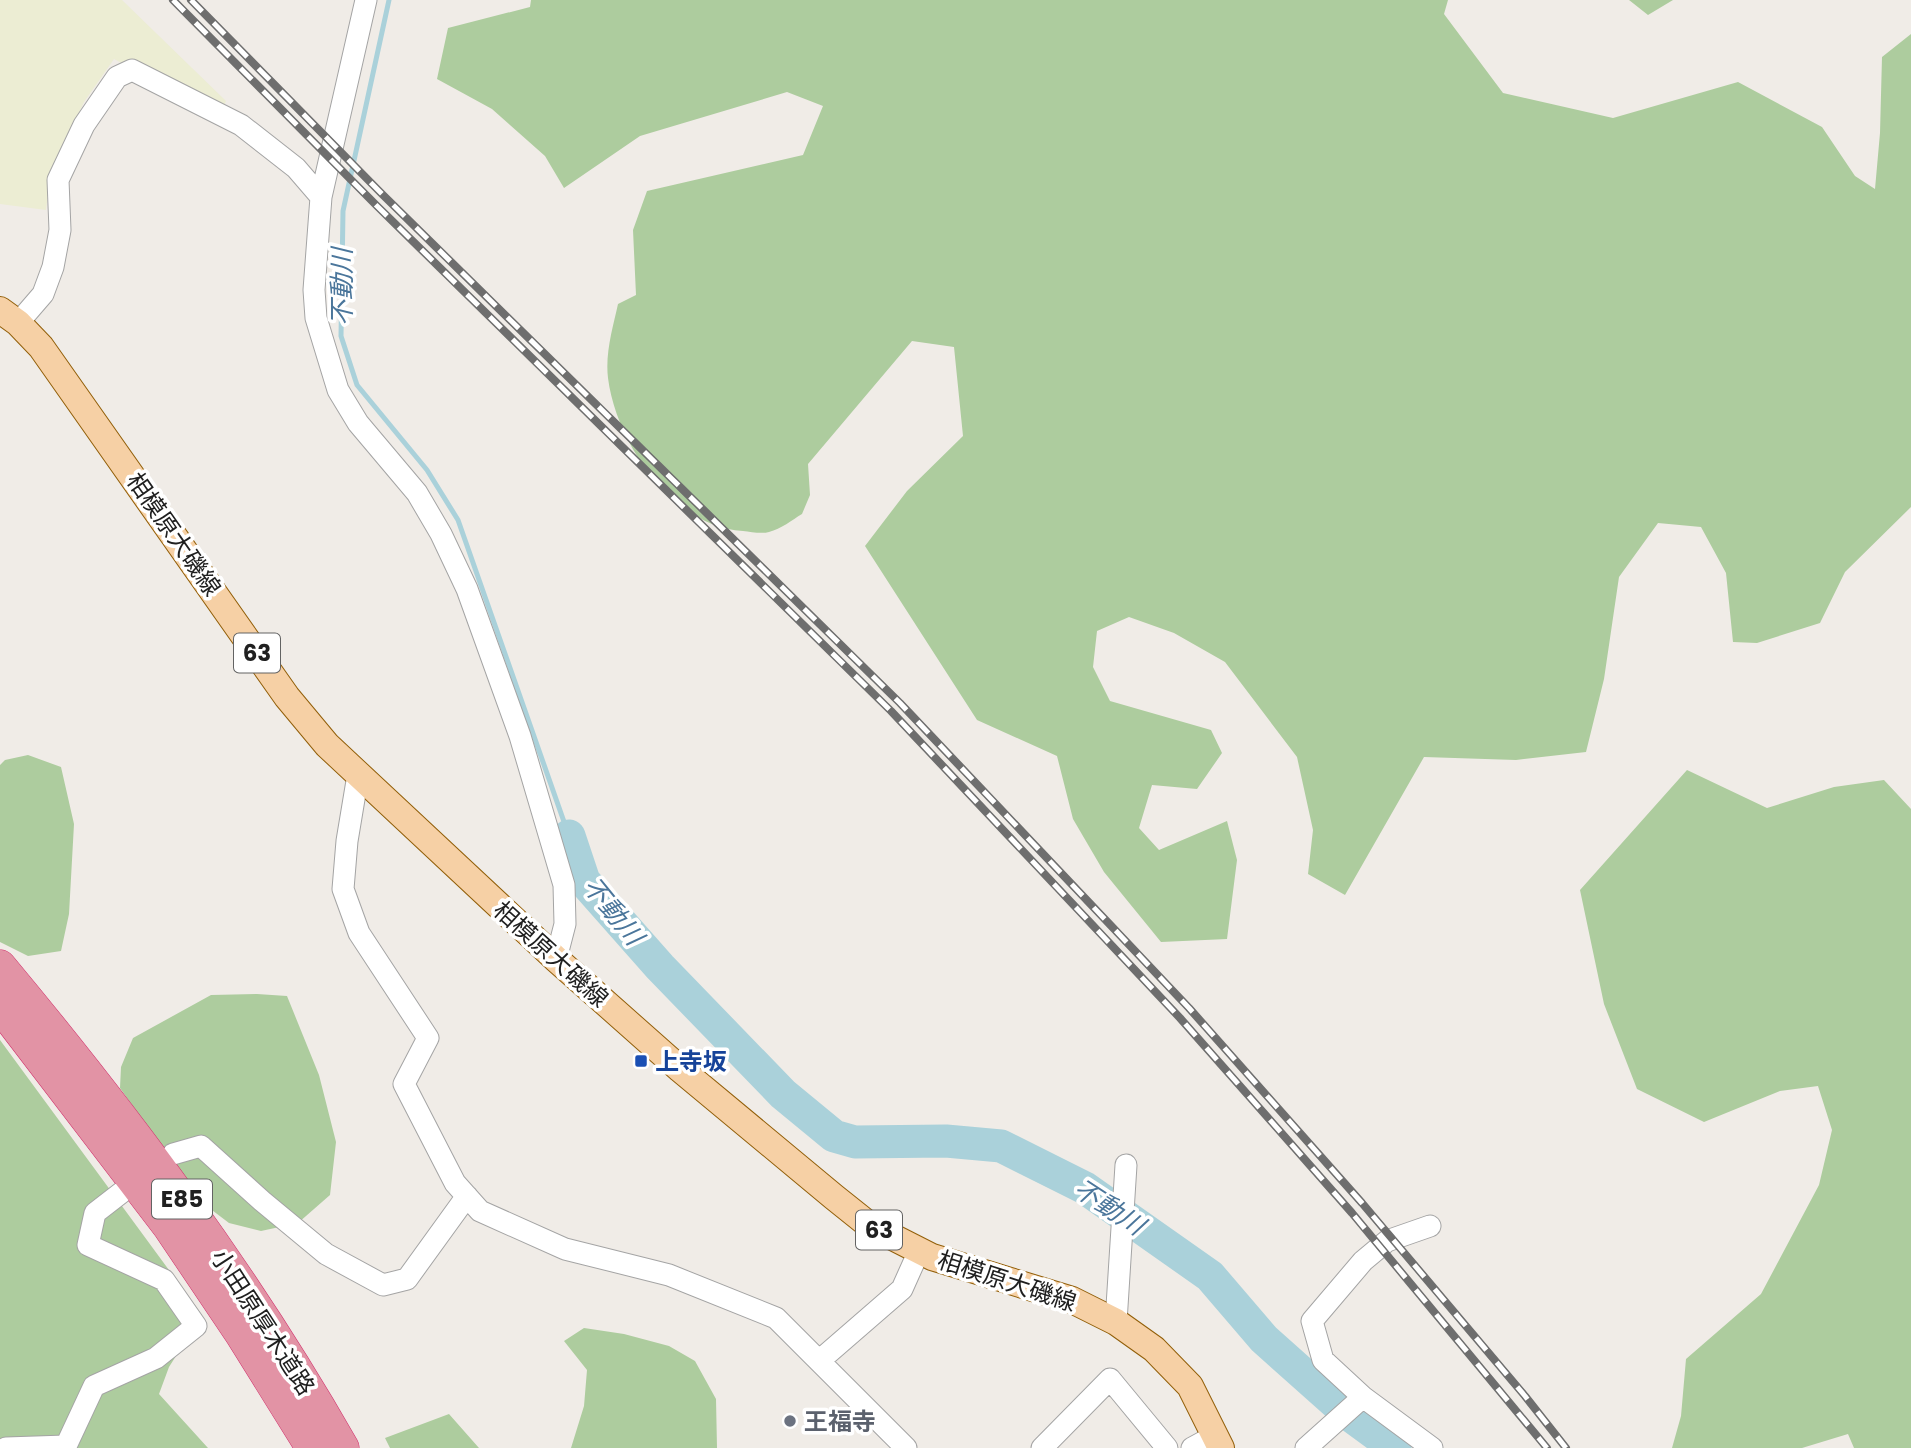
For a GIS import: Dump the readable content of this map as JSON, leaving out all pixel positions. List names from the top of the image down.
{
  "streets": {
    "highway": ["E85", "小田原厚木道路"],
    "main road": ["相模原大磯線", "63"]
  },
  "water": ["不動川"],
  "places": {
    "transit": ["上寺坂"],
    "other": ["王福寺"]
  }
}
